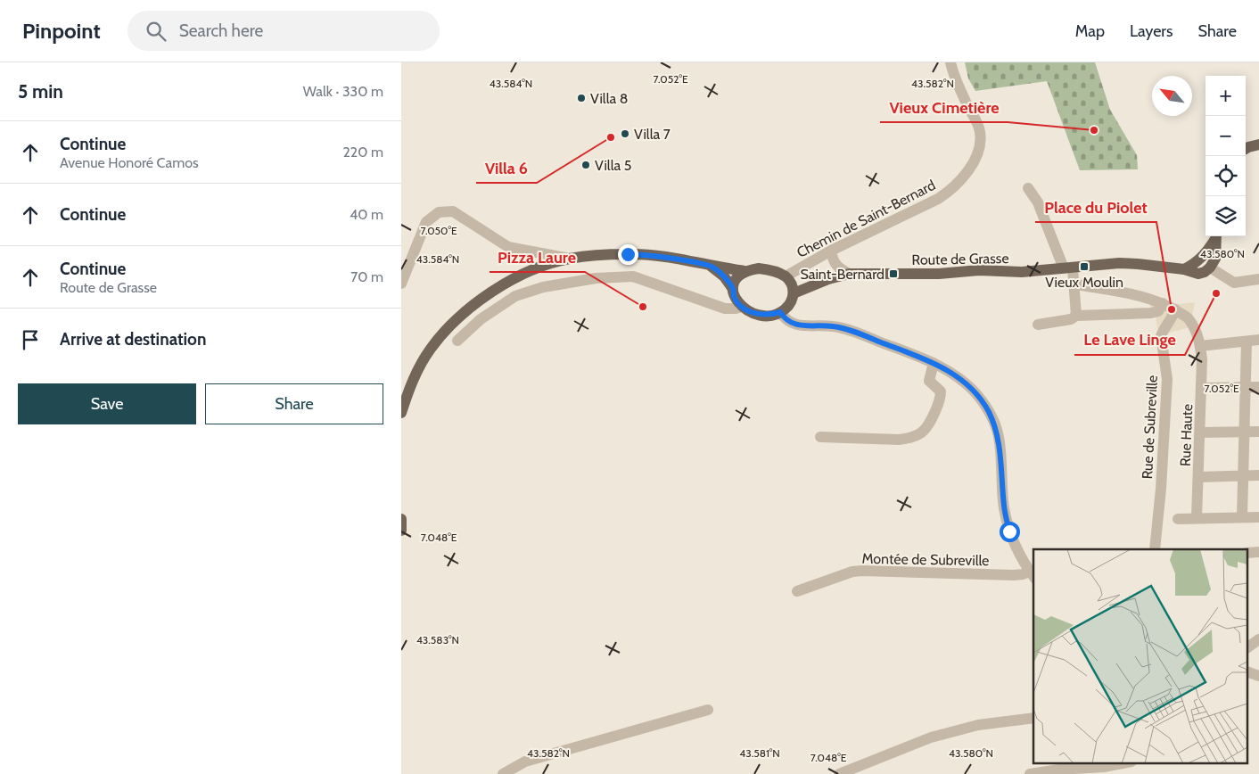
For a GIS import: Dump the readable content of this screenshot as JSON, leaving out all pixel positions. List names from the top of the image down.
{
  "streets": {
    "main road": ["Route de Grasse"],
    "street": [
      "Chemin de Saint-Bernard",
      "Rue de Subreville",
      "Rue Haute",
      "Montée de Subreville"
    ]
  },
  "crossings": [
    ["Chemin de Saint-Bernard", "Route de Grasse"],
    ["Rue de Subreville", "Rue Haute"]
  ],
  "places": {
    "other": [
      "Villa 8",
      "Vieux Cimetière",
      "Villa 7",
      "Villa 6",
      "Villa 5",
      "Le Lave Linge",
      "Pizza Laure",
      "Place du Piolet"
    ],
    "transit": ["Vieux Moulin", "Saint-Bernard"]
  },
  "north": "top left",
  "page": {
    "header": "Pinpoint",
    "search": "Search here",
    "nav": ["Map", "Layers", "Share"],
    "heading": ["5 min", "Walk · 330 m"],
    "map_buttons": ["+", "−"],
    "list": [
      ["Continue", "Avenue Honoré Camos", "220 m"],
      ["Continue", "40 m"],
      ["Continue", "Route de Grasse", "70 m"],
      "Arrive at destination"
    ],
    "buttons": ["Save", "Share"]
  },
  "coordinates": [
    "7.052°E",
    "43.584°N",
    "43.582°N",
    "7.050°E",
    "43.580°N",
    "7.048°E",
    "43.583°N",
    "43.581°N"
  ]
}
